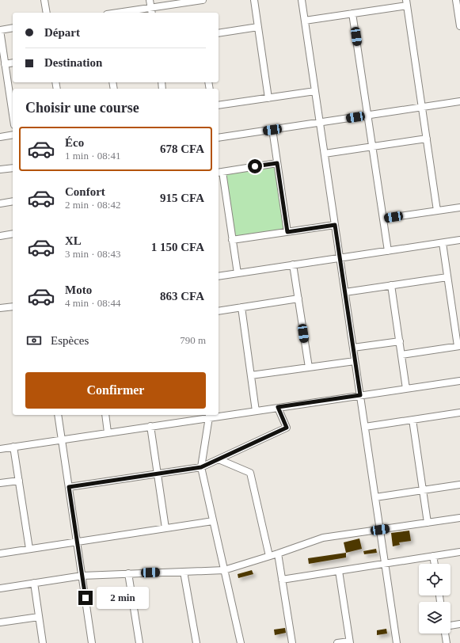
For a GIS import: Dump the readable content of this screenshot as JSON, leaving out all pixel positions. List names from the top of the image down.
{
  "page": {
    "banner": ["Départ", "Destination"],
    "heading": "Choisir une course",
    "list": [
      {
        "name": "Éco",
        "note": "1 min · 08:41",
        "value": "678 CFA"
      },
      {
        "name": "Confort",
        "note": "2 min · 08:42",
        "value": "915 CFA"
      },
      {
        "name": "XL",
        "note": "3 min · 08:43",
        "value": "1 150 CFA"
      },
      {
        "name": "Moto",
        "note": "4 min · 08:44",
        "value": "863 CFA"
      }
    ],
    "pay": ["Espèces", "790 m"],
    "buttons": "Confirmer",
    "bubble": "2 min"
  }
}
